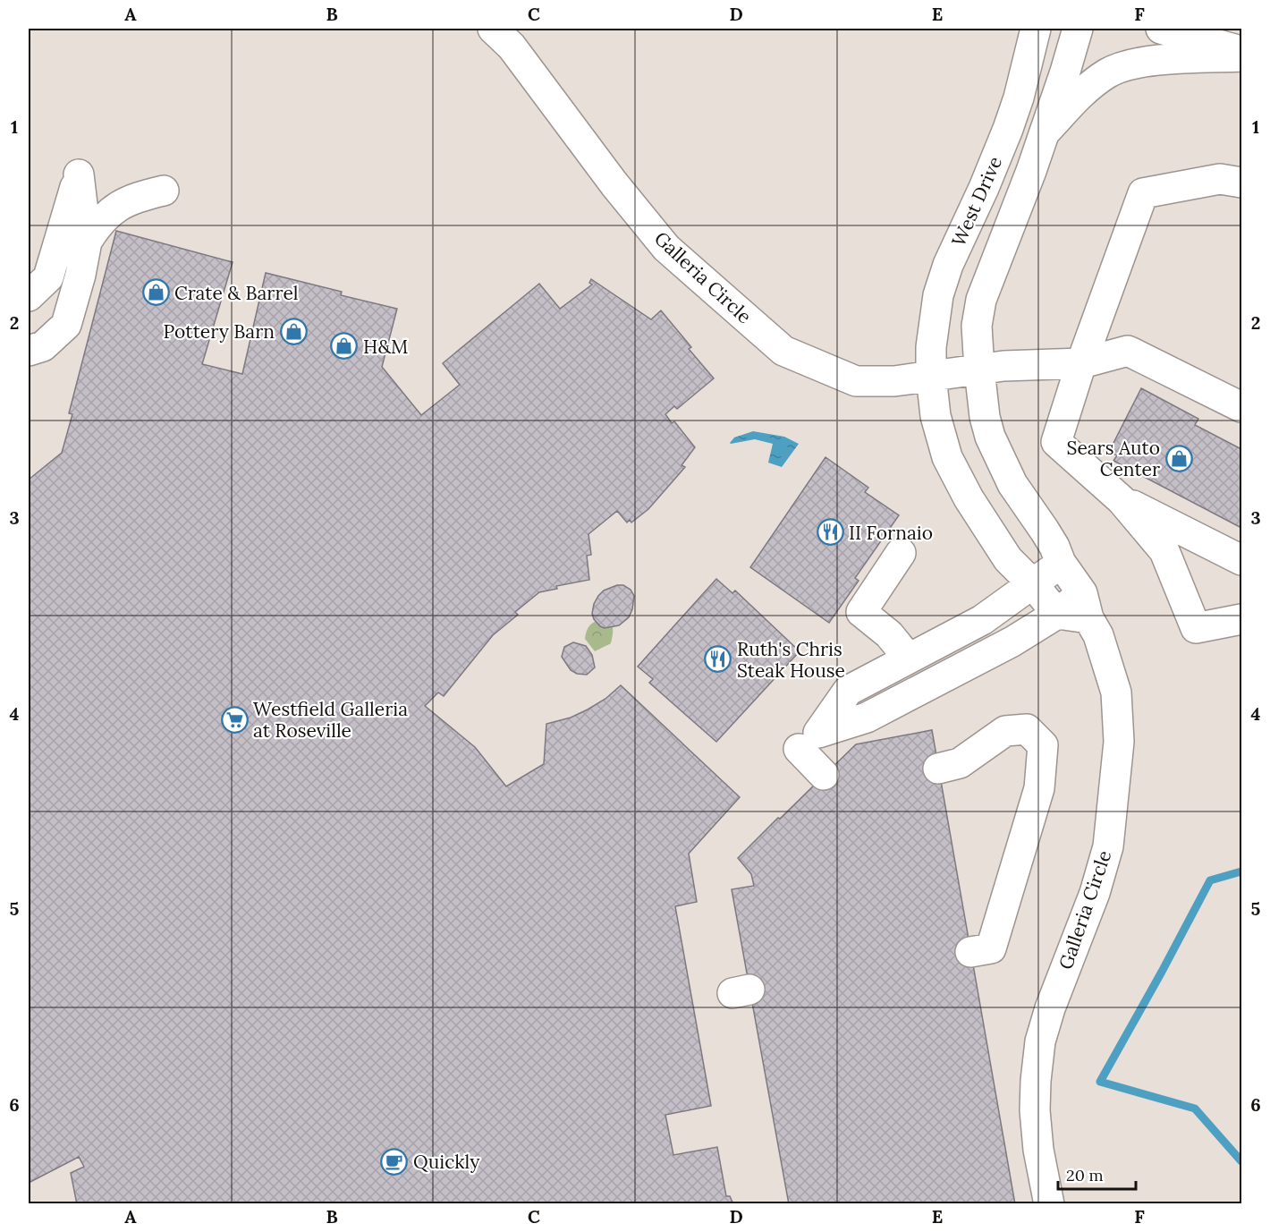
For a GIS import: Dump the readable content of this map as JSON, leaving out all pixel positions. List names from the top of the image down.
{
  "streets": {
    "street": ["West Drive", "Galleria Circle"]
  },
  "crossings": [
    ["West Drive", "Galleria Circle"]
  ],
  "places": {
    "shop": [
      "Crate & Barrel",
      "Pottery Barn",
      "H&M",
      "Sears Auto Center"
    ],
    "restaurant": ["II Fornaio", "Ruth's Chris Steak House"],
    "supermarket": ["Westfield Galleria at Roseville"],
    "cafe": ["Quickly"]
  },
  "scale_bar": "20 m",
  "grid": {
    "columns": [
      "A",
      "B",
      "C",
      "D",
      "E",
      "F"
    ],
    "rows": [
      "1",
      "2",
      "3",
      "4",
      "5",
      "6"
    ]
  }
}
